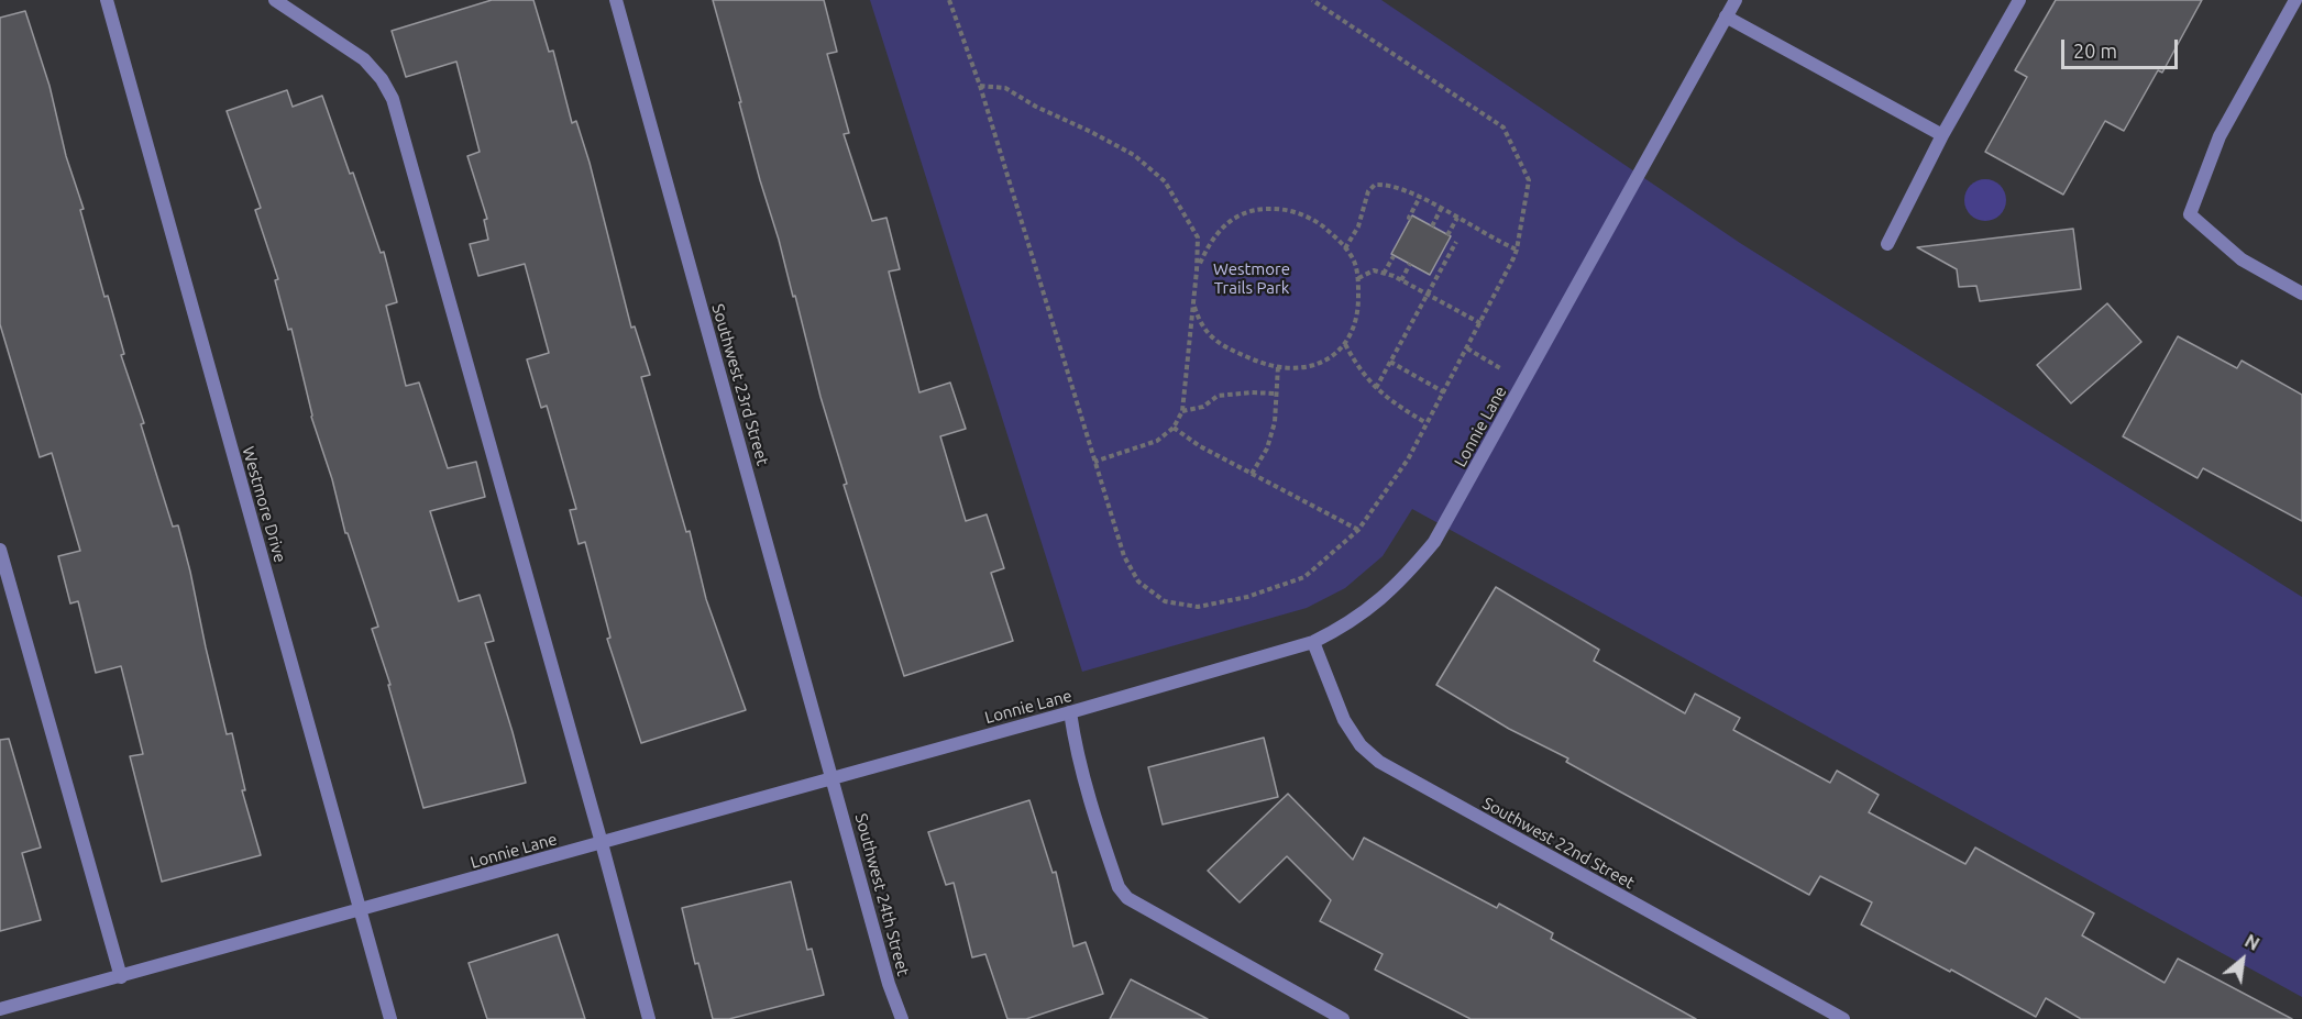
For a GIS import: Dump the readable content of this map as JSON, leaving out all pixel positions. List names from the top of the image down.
{
  "streets": {
    "street": [
      "Southwest 23rd Street",
      "Lonnie Lane",
      "Westmore Drive",
      "Southwest 22nd Street",
      "Southwest 24th Street"
    ]
  },
  "crossings": [
    ["Southwest 23rd Street", "Lonnie Lane"],
    ["Southwest 23rd Street", "Southwest 24th Street"],
    ["Lonnie Lane", "Westmore Drive"],
    ["Lonnie Lane", "Southwest 22nd Street"],
    ["Lonnie Lane", "Southwest 24th Street"]
  ],
  "parks": ["Westmore Trails Park"],
  "scale_bar": "20 m",
  "north": "top right"
}
